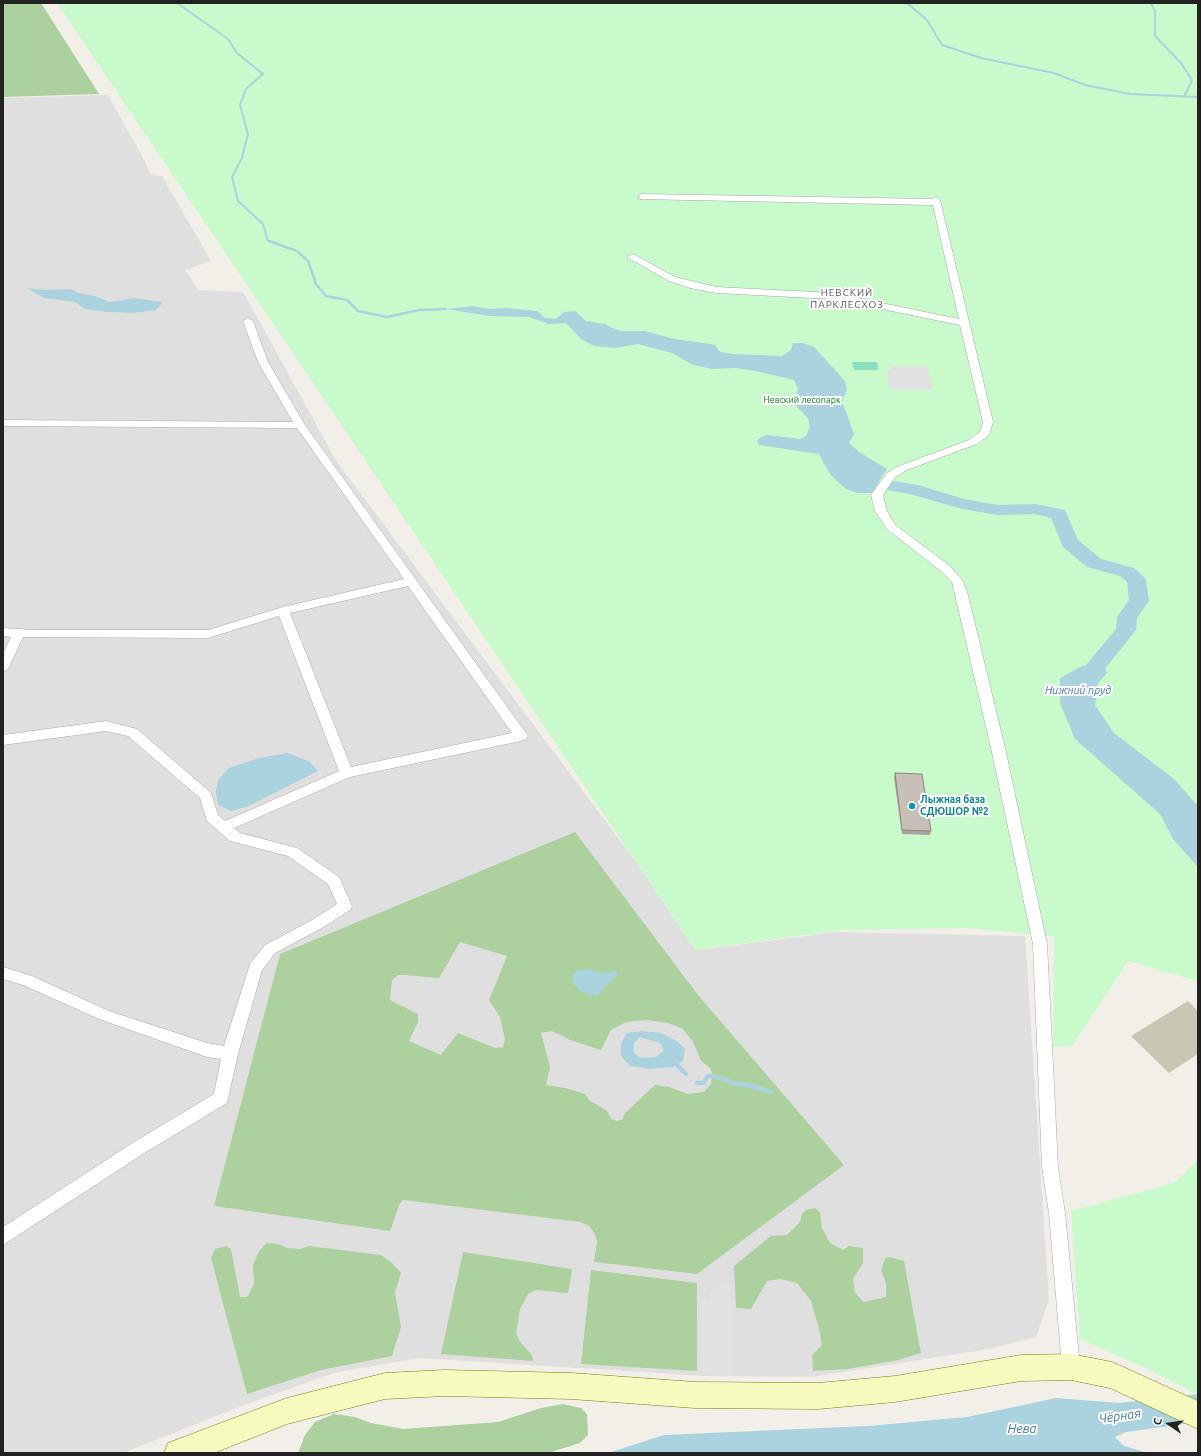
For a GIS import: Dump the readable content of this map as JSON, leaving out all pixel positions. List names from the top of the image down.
{
  "districts": ["НЕВСКИЙ ПАРКЛЕСХОЗ"],
  "water": ["Нижний пруд", "Чёрная", "Нева"],
  "parks": ["Невский лесопарк"],
  "places": ["Лыжная база СДЮШОР №2"],
  "north": "left"
}
